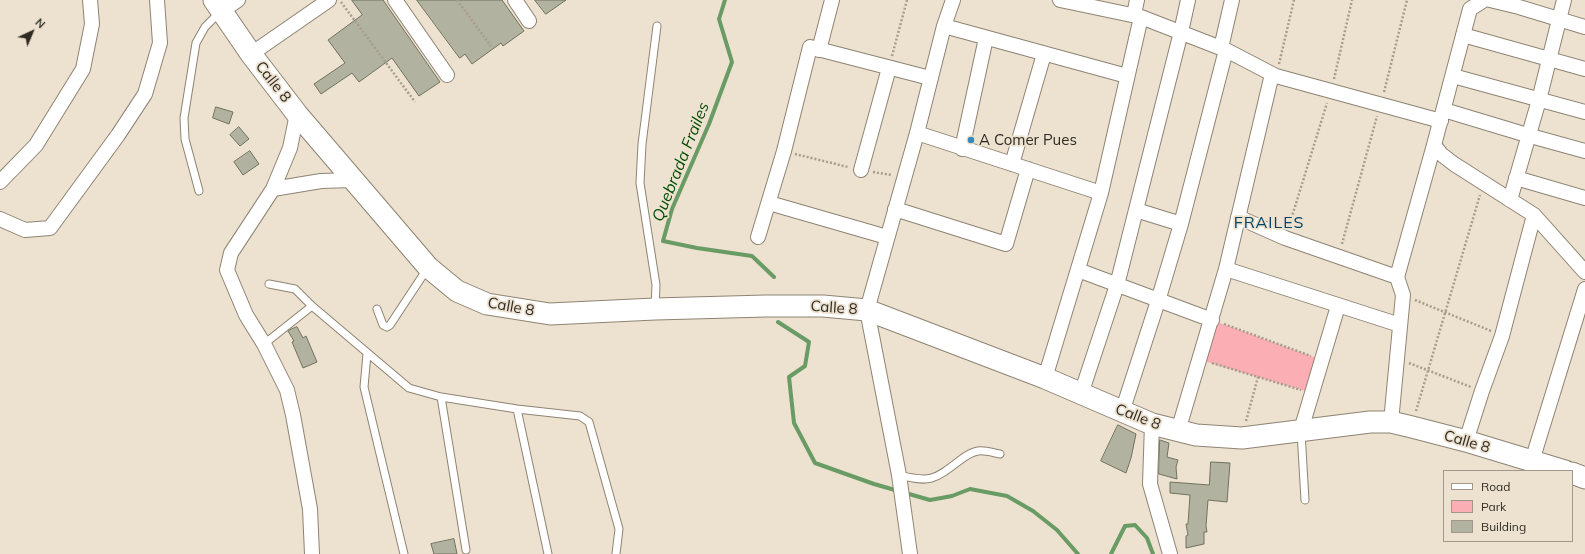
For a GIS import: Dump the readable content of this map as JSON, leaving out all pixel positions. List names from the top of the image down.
{
  "streets": {
    "street": ["Calle 8"]
  },
  "districts": ["FRAILES"],
  "water": ["Quebrada Frailes"],
  "places": ["A Comer Pues"],
  "legend": ["Road", "Park", "Building"],
  "north": "top right"
}
